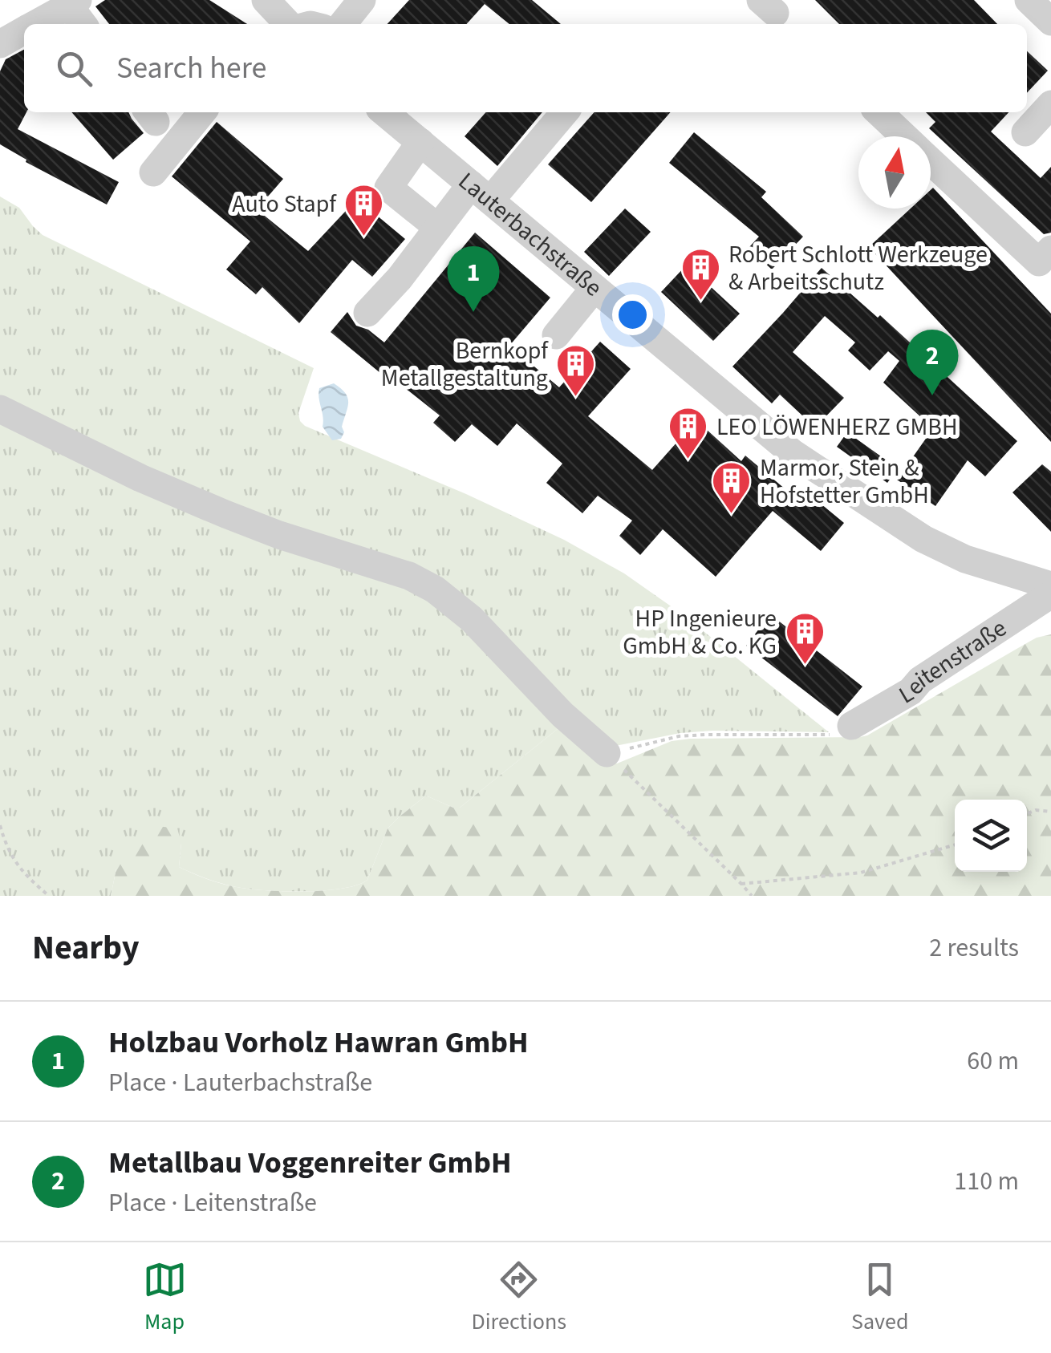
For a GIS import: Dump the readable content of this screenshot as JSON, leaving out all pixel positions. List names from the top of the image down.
{
  "streets": {
    "street": ["Lauterbachstraße", "Leitenstraße"]
  },
  "places": {
    "building": [
      "Auto Stapf",
      "Robert Schlott Werkzeuge & Arbeitsschutz",
      "Bernkopf Metallgestaltung",
      "LEO LÖWENHERZ GMBH",
      "Marmor, Stein & Hofstetter GmbH",
      "HP Ingenieure GmbH & Co. KG"
    ]
  },
  "north": "top",
  "page": {
    "search": "Search here",
    "pins": ["1", "2"],
    "heading": ["Nearby", "2 results"],
    "list": [
      {
        "mark": "1",
        "name": "Holzbau Vorholz Hawran GmbH",
        "note": "Place · Lauterbachstraße",
        "value": "60 m"
      },
      {
        "mark": "2",
        "name": "Metallbau Voggenreiter GmbH",
        "note": "Place · Leitenstraße",
        "value": "110 m"
      }
    ],
    "nav": ["Map", "Directions", "Saved"]
  }
}
